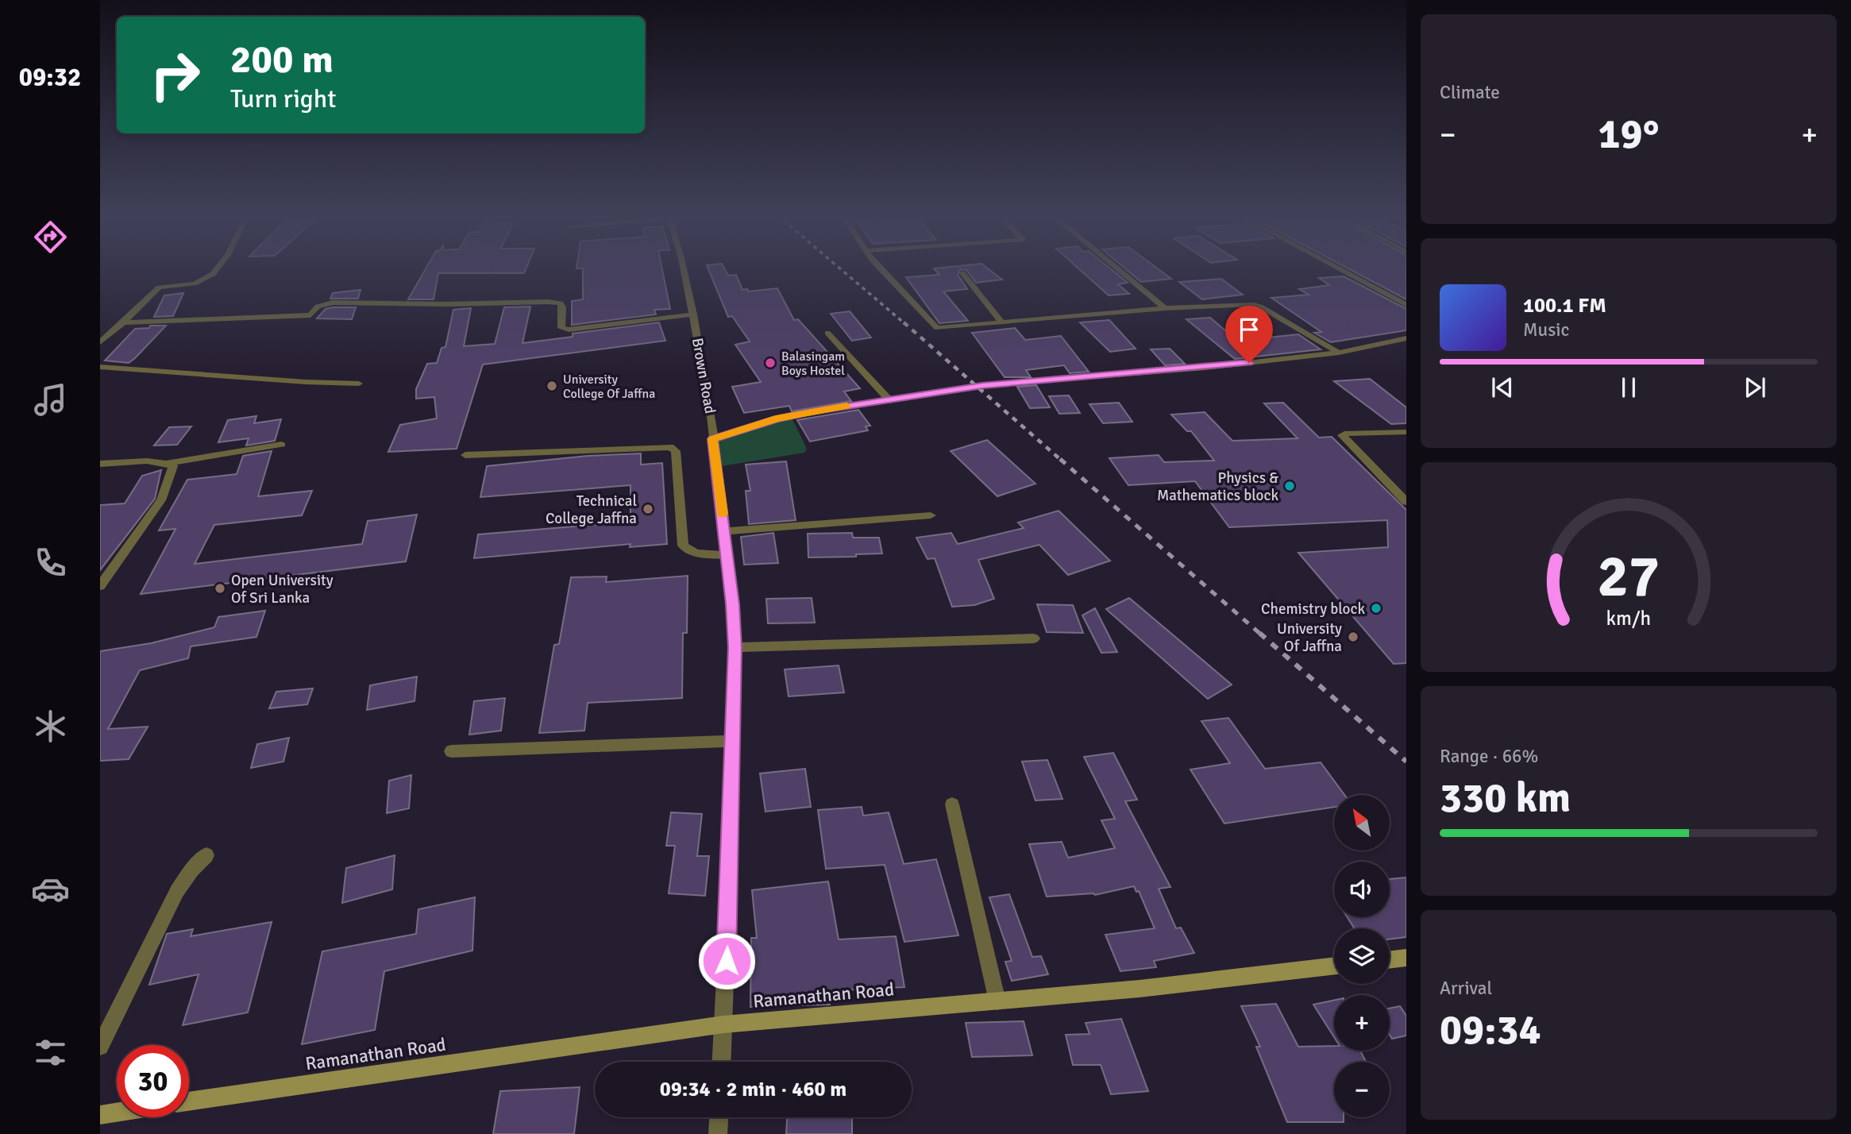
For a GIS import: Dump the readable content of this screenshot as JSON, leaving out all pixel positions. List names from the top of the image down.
{
  "streets": {
    "main road": ["Ramanathan Road"],
    "street": ["Brown Road"]
  },
  "crossings": [
    ["Brown Road", "Ramanathan Road"]
  ],
  "places": [
    "Balasingam Boys Hostel",
    "University College Of Jaffna",
    "Physics & Mathematics block",
    "Technical College Jaffna",
    "Open University Of Sri Lanka",
    "Chemistry block",
    "University Of Jaffna"
  ],
  "north": "top left",
  "page": {
    "tabs": "09:32",
    "tile": [
      "Climate",
      ["Range · 66%", "330 km"],
      ["Arrival", "09:34"]
    ],
    "turn": ["200 m", "Turn right"],
    "heat": ["−", "19°", "+"],
    "song": ["100.1 FM", "Music"],
    "map_buttons": ["+", "−"],
    "limit": "30",
    "trip": "09:34 · 2 min · 460 m",
    "gauge": ["27", "km/h"]
  }
}
